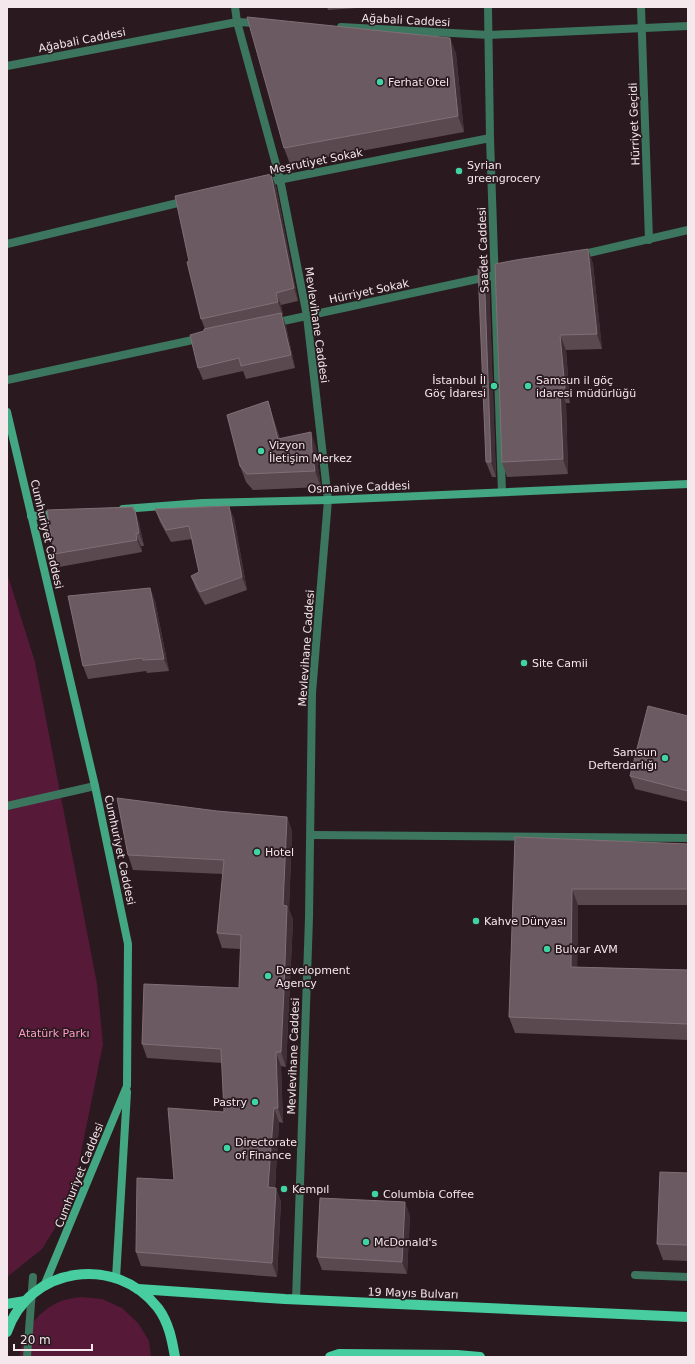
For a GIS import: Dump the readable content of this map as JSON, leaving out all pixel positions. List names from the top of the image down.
{
  "streets": {
    "main road": ["Osmaniye Caddesi", "Cumhuriyet Caddesi", "19 Mayıs Bulvarı"],
    "street": [
      "Ağabali Caddesi",
      "Hürriyet Geçidi",
      "Meşrutiyet Sokak",
      "Saadet Caddesi",
      "Hürriyet Sokak",
      "Mevlevihane Caddesi"
    ]
  },
  "crossings": [
    ["Ağabali Caddesi", "Hürriyet Geçidi"],
    ["Ağabali Caddesi", "Saadet Caddesi"],
    ["Ağabali Caddesi", "Mevlevihane Caddesi"],
    ["Meşrutiyet Sokak", "Saadet Caddesi"],
    ["Meşrutiyet Sokak", "Mevlevihane Caddesi"],
    ["Saadet Caddesi", "Hürriyet Sokak"],
    ["Saadet Caddesi", "Osmaniye Caddesi"],
    ["Hürriyet Sokak", "Mevlevihane Caddesi"],
    ["Mevlevihane Caddesi", "Osmaniye Caddesi"],
    ["Mevlevihane Caddesi", "19 Mayıs Bulvarı"]
  ],
  "parks": ["Atatürk Parkı"],
  "places": [
    "Ferhat Otel",
    "Syrian greengrocery",
    "İstanbul İl Göç İdaresi",
    "Samsun il göç idaresi müdürlüğü",
    "Vizyon İletişim Merkez",
    "Site Camii",
    "Samsun Defterdarlığı",
    "Hotel",
    "Kahve Dünyası",
    "Bulvar AVM",
    "Development Agency",
    "Pastry",
    "Directorate of Finance",
    "Kempıl",
    "Columbia Coffee",
    "McDonald's"
  ],
  "scale_bar": "20 m"
}
